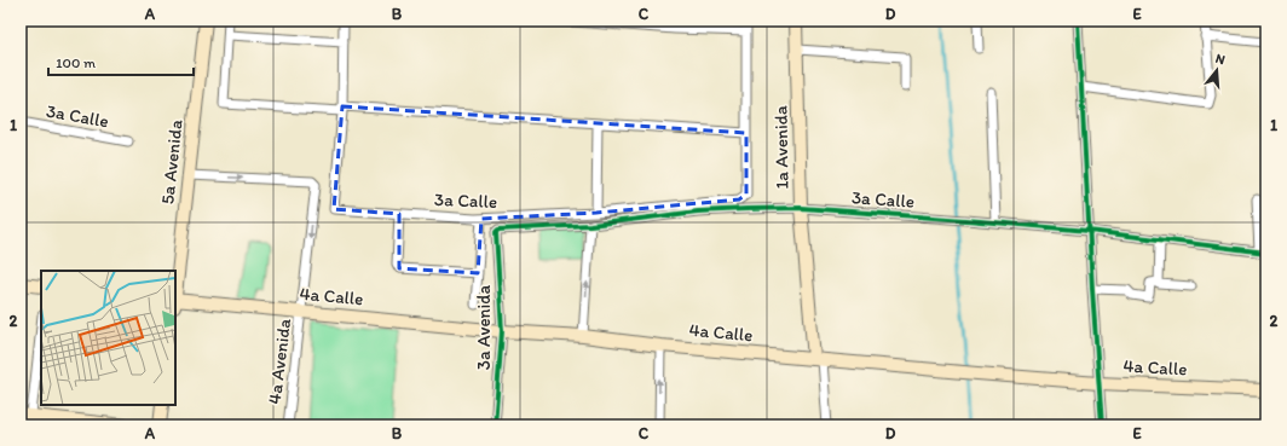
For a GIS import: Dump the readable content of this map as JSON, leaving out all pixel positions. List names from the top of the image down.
{
  "streets": {
    "main road": ["1a Avenida", "5a Avenida", "4a Calle"],
    "street": ["3a Calle", "3a Avenida", "4a Avenida"]
  },
  "crossings": [
    ["3a Calle", "1a Avenida"],
    ["3a Calle", "3a Avenida"],
    ["1a Avenida", "4a Calle"],
    ["5a Avenida", "4a Avenida"],
    ["4a Calle", "3a Avenida"],
    ["4a Calle", "4a Avenida"]
  ],
  "scale_bar": "100 m",
  "north": "top",
  "grid": {
    "columns": [
      "A",
      "B",
      "C",
      "D",
      "E"
    ],
    "rows": ["1", "2"]
  }
}
